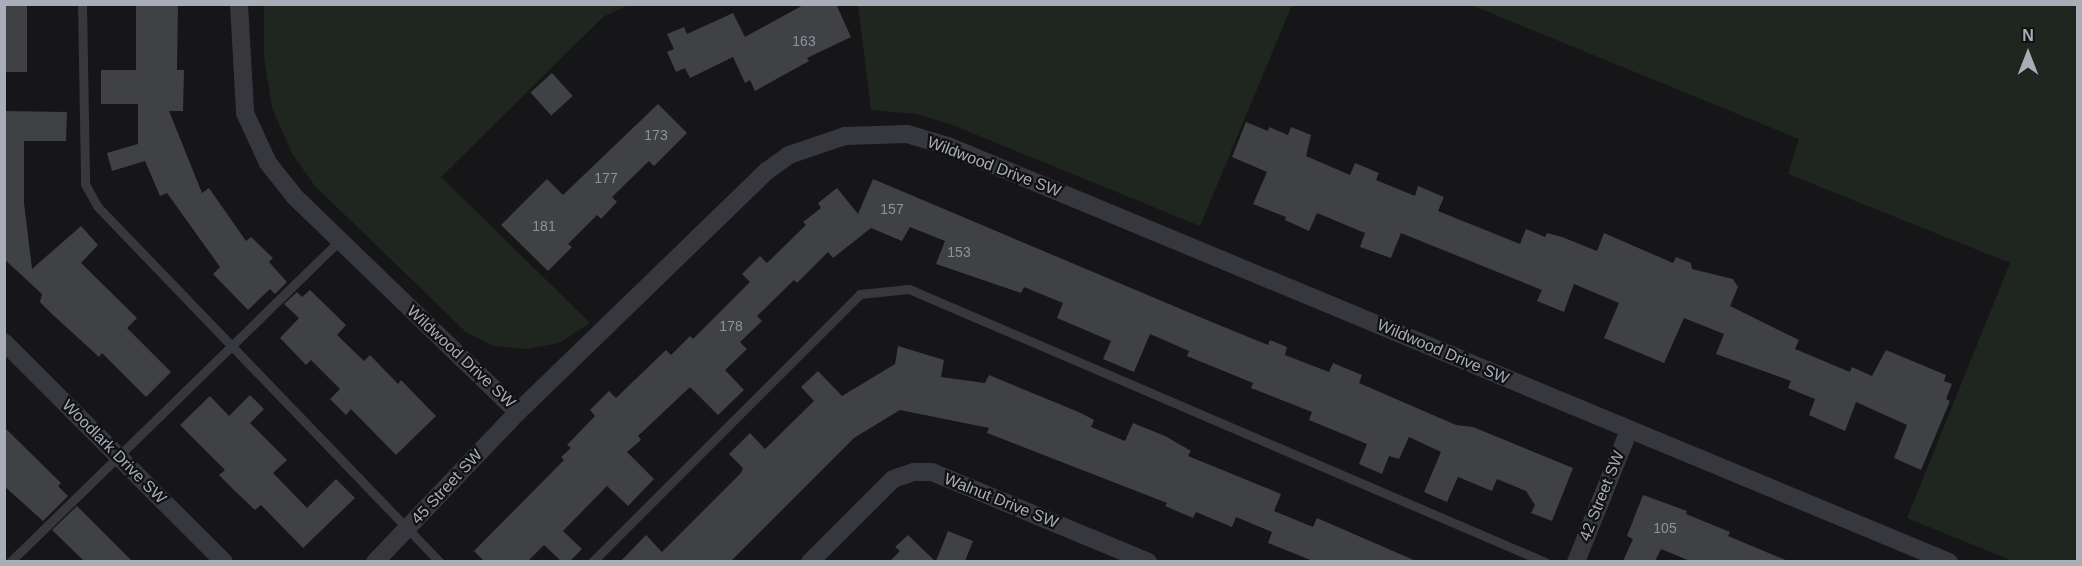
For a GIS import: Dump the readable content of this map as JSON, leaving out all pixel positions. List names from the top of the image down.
{
  "streets": {
    "street": [
      "Wildwood Drive SW",
      "Woodlark Drive SW",
      "45 Street SW",
      "42 Street SW",
      "Walnut Drive SW"
    ]
  },
  "crossings": [
    ["Wildwood Drive SW", "45 Street SW"],
    ["Wildwood Drive SW", "42 Street SW"]
  ],
  "house_numbers": [
    "163",
    "173",
    "177",
    "157",
    "181",
    "153",
    "178",
    "105"
  ],
  "north": "top"
}
